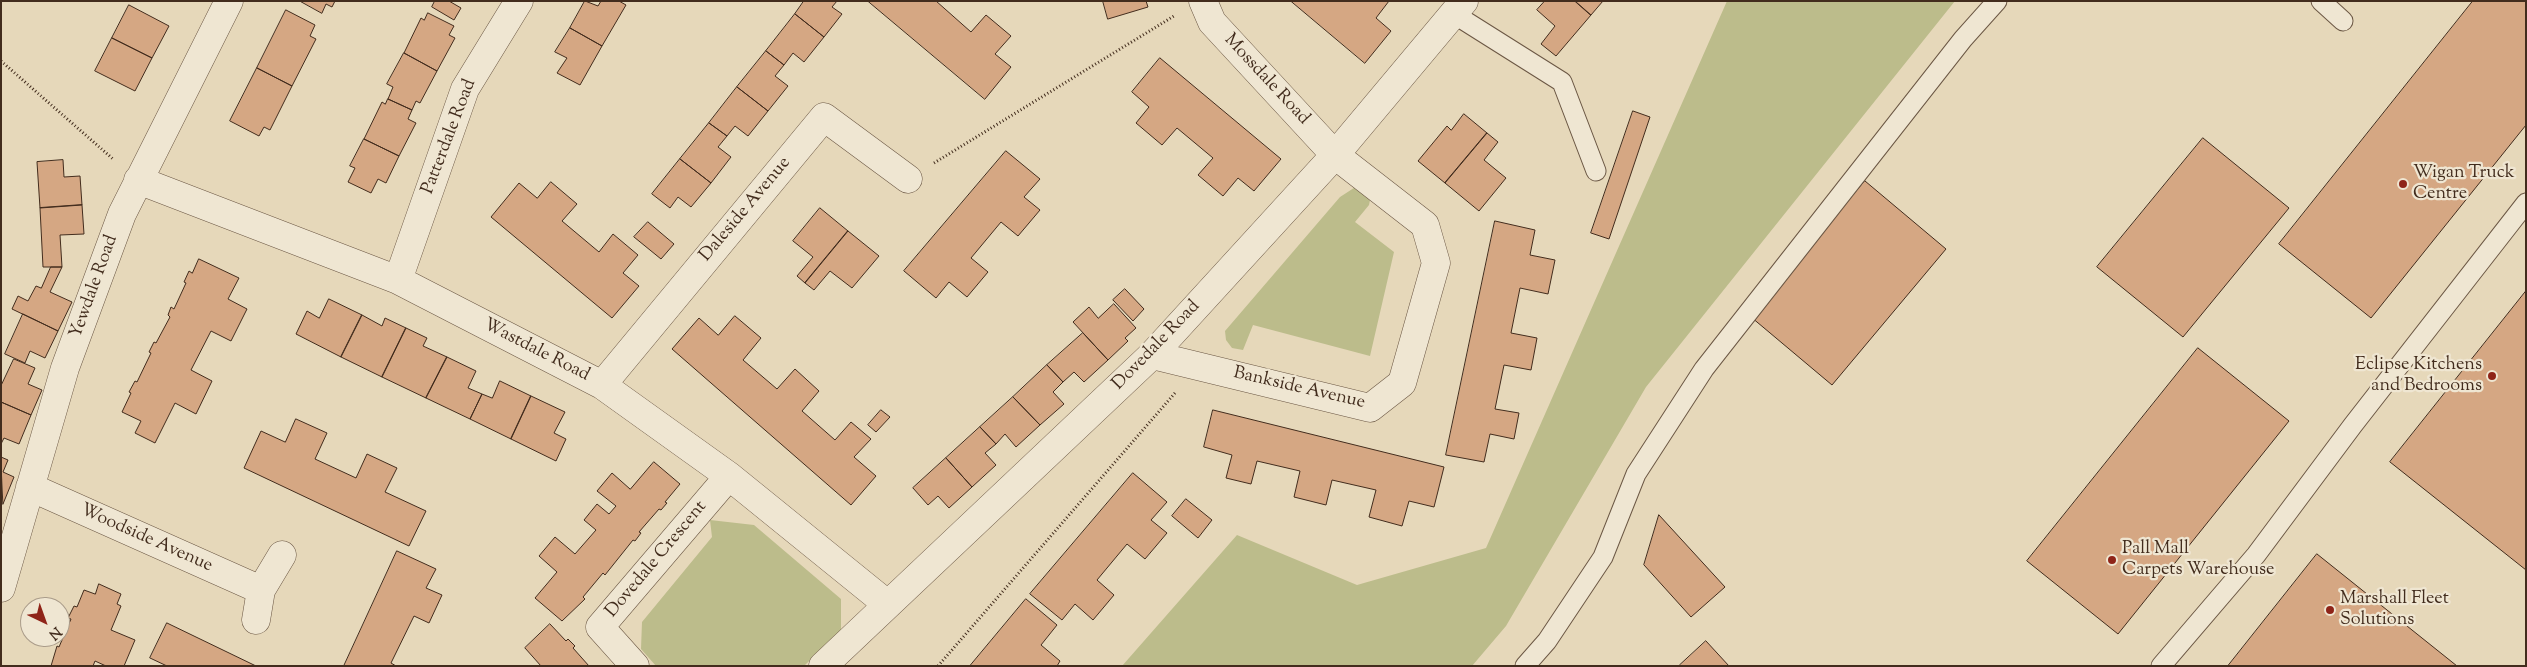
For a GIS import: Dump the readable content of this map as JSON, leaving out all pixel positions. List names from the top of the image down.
{
  "streets": {
    "street": [
      "Mossdale Road",
      "Patterdale Road",
      "Daleside Avenue",
      "Yewdale Road",
      "Dovedale Road",
      "Wastdale Road",
      "Bankside Avenue",
      "Woodside Avenue",
      "Dovedale Crescent"
    ]
  },
  "crossings": [
    ["Mossdale Road", "Dovedale Road"],
    ["Mossdale Road", "Bankside Avenue"],
    ["Patterdale Road", "Wastdale Road"],
    ["Daleside Avenue", "Wastdale Road"],
    ["Yewdale Road", "Wastdale Road"],
    ["Yewdale Road", "Woodside Avenue"],
    ["Dovedale Road", "Wastdale Road"],
    ["Dovedale Road", "Bankside Avenue"],
    ["Wastdale Road", "Dovedale Crescent"]
  ],
  "places": [
    "Wigan Truck Centre",
    "Eclipse Kitchens and Bedrooms",
    "Pall Mall Carpets Warehouse",
    "Marshall Fleet Solutions"
  ],
  "north": "bottom right"
}
